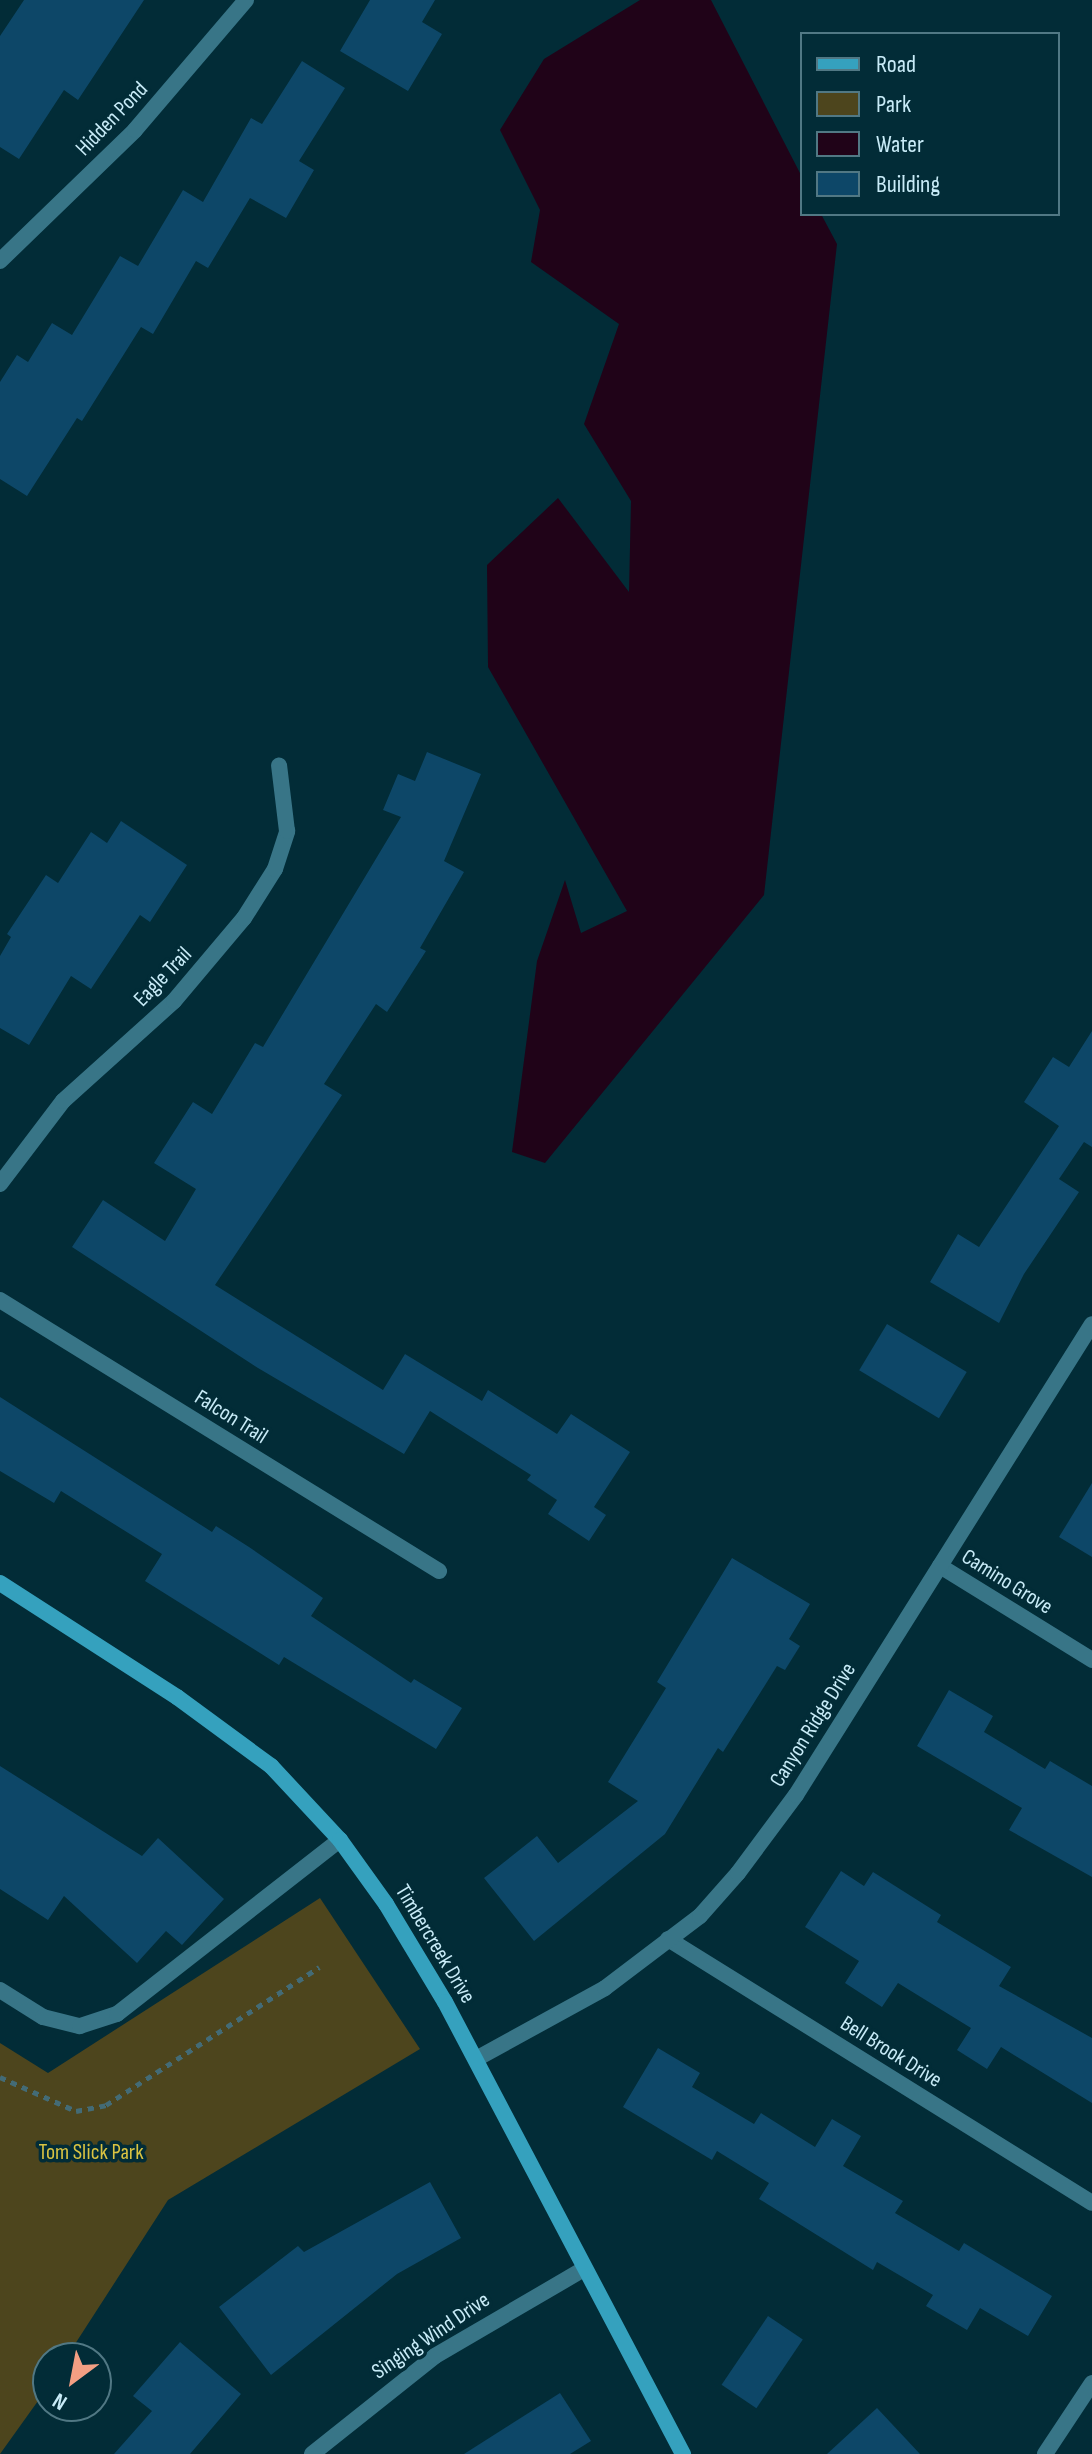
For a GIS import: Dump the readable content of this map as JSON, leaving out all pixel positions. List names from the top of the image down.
{
  "streets": {
    "street": [
      "Hidden Pond",
      "Eagle Trail",
      "Falcon Trail",
      "Camino Grove",
      "Canyon Ridge Drive",
      "Timbercreek Drive",
      "Bell Brook Drive",
      "Singing Wind Drive"
    ]
  },
  "crossings": [
    ["Camino Grove", "Canyon Ridge Drive"],
    ["Canyon Ridge Drive", "Timbercreek Drive"],
    ["Canyon Ridge Drive", "Bell Brook Drive"],
    ["Timbercreek Drive", "Singing Wind Drive"]
  ],
  "parks": ["Tom Slick Park"],
  "legend": [
    "Road",
    "Park",
    "Water",
    "Building"
  ],
  "north": "bottom left"
}
